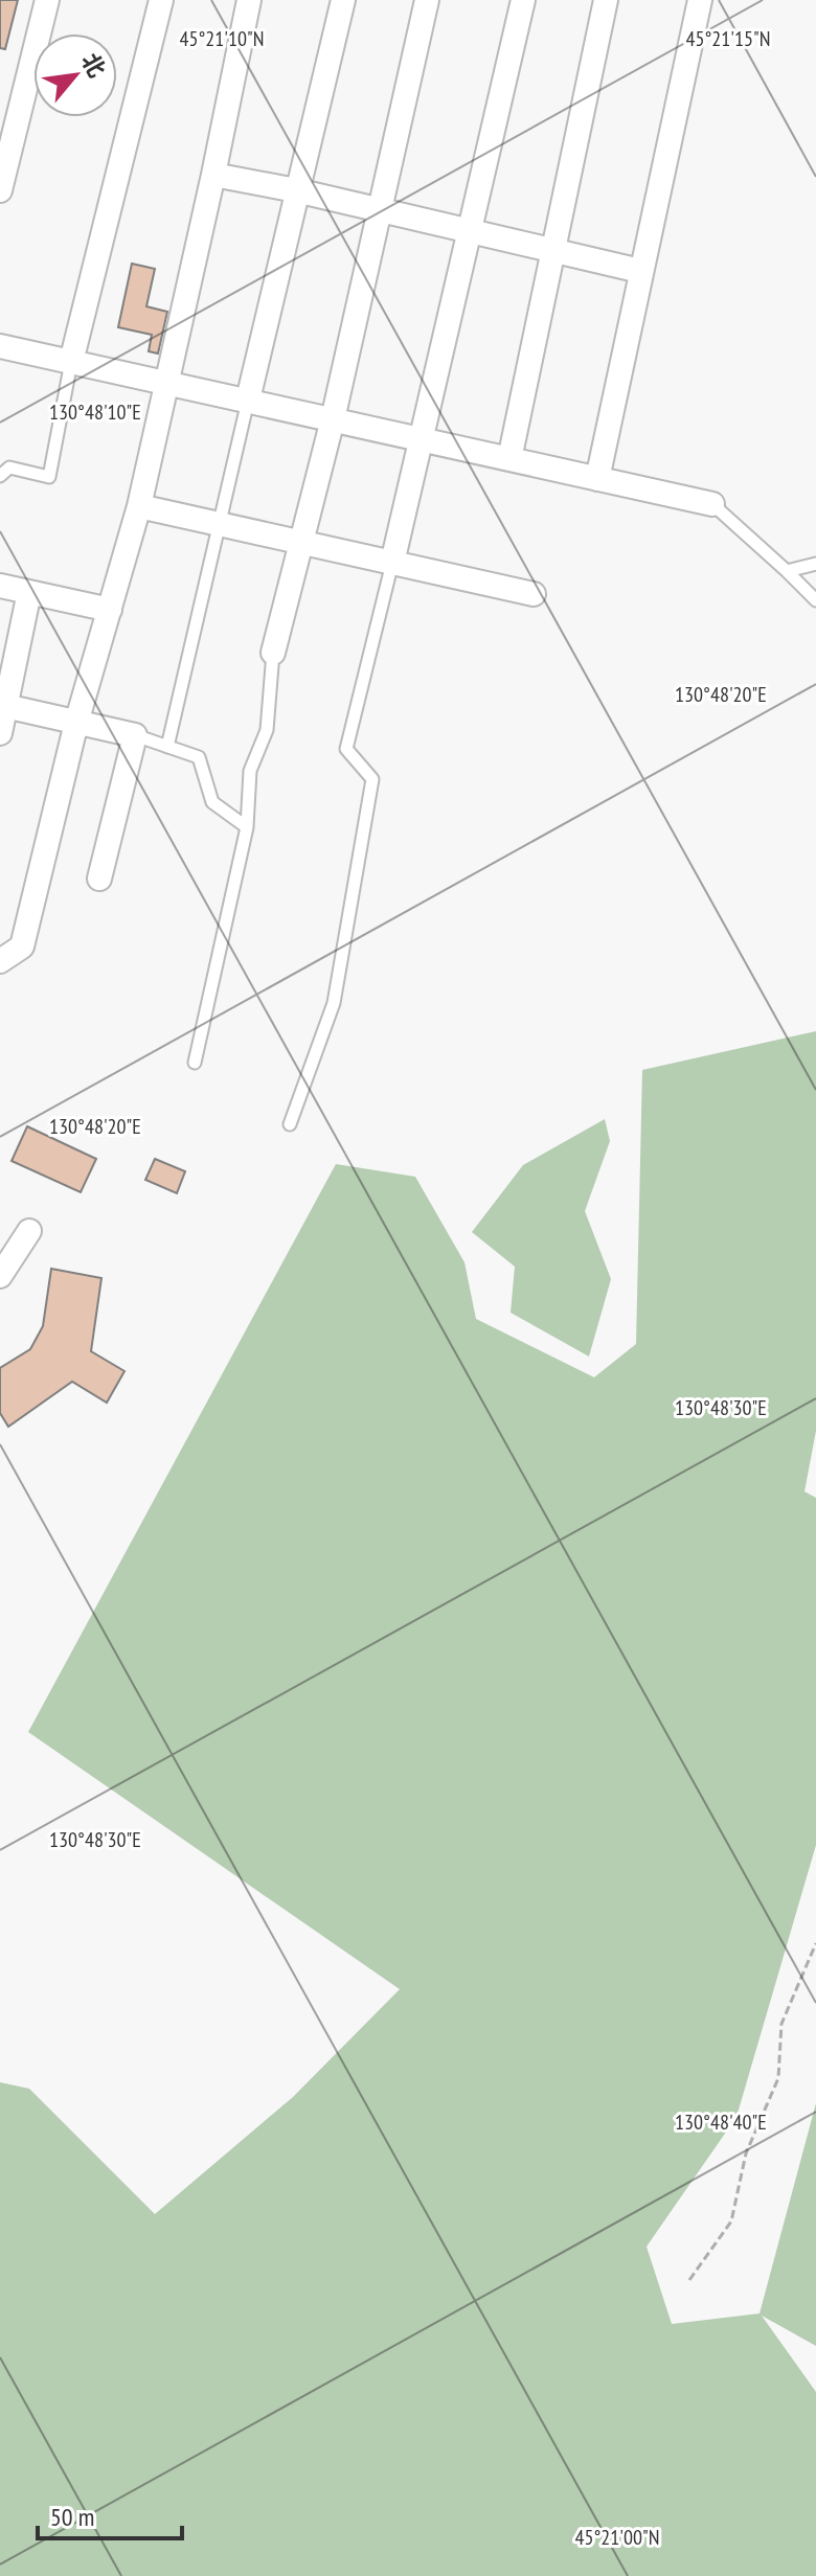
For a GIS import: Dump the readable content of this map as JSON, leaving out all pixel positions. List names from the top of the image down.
{
  "scale_bar": "50 m",
  "north": "top right",
  "coordinates": [
    "45°21'10\"N",
    "45°21'15\"N",
    "130°48'10\"E",
    "130°48'20\"E",
    "130°48'30\"E",
    "130°48'40\"E",
    "45°21'00\"N"
  ]
}
